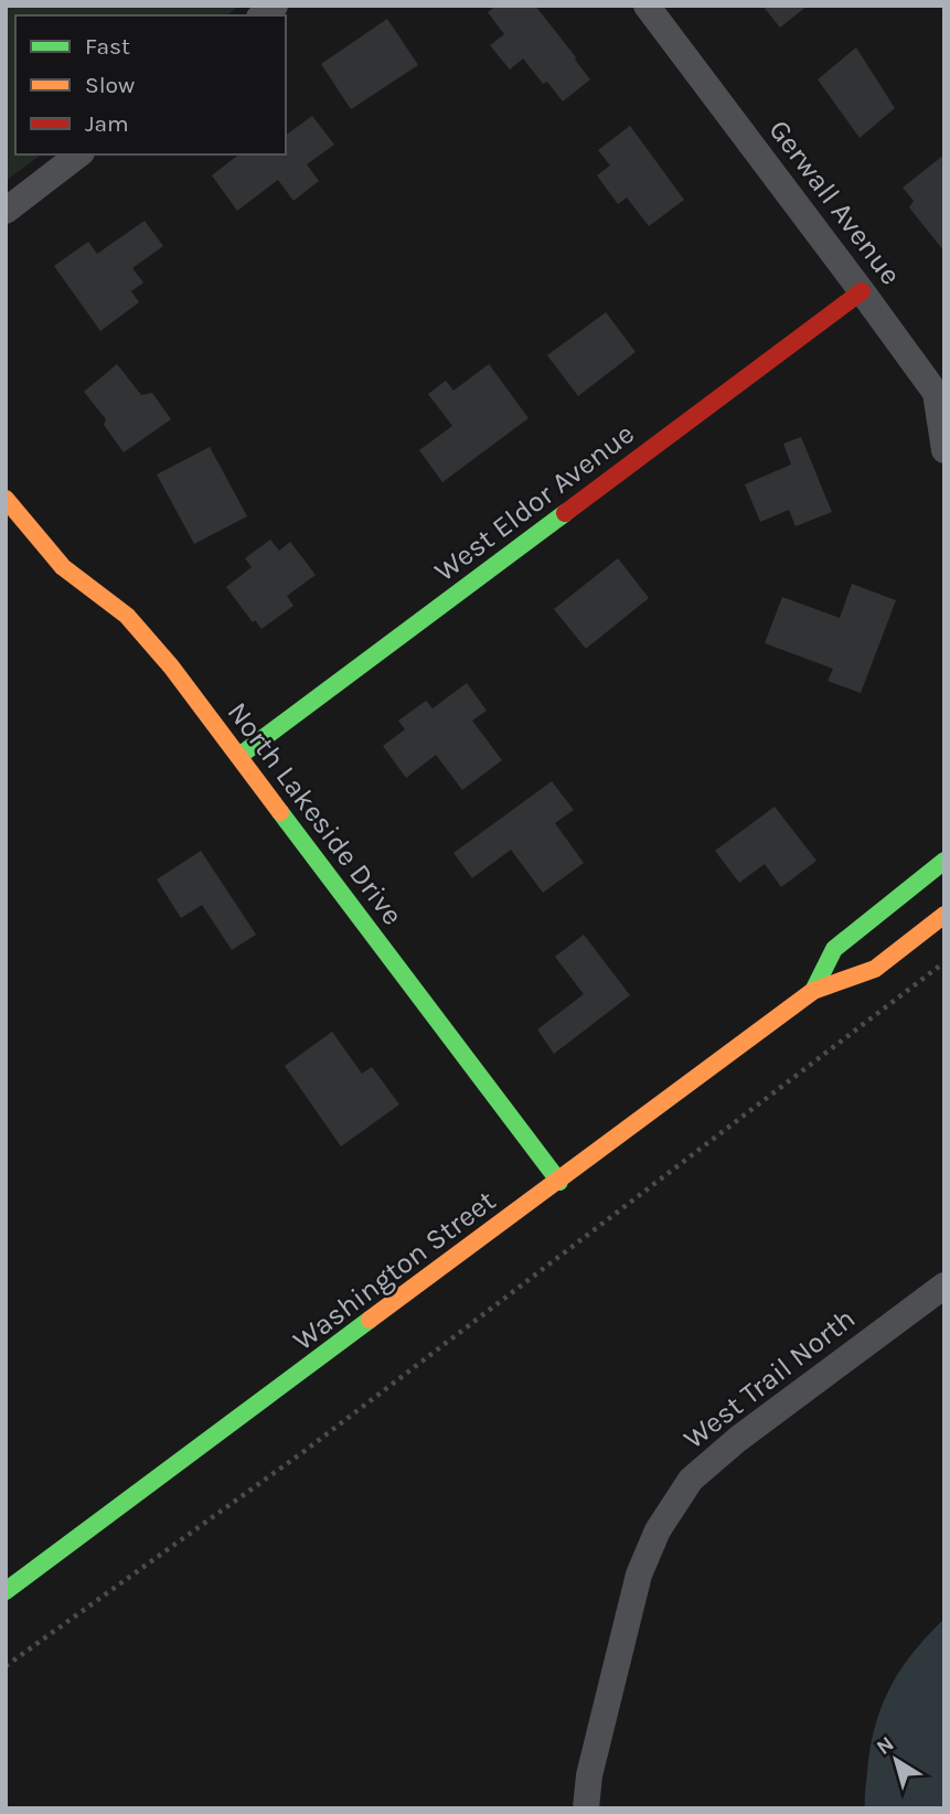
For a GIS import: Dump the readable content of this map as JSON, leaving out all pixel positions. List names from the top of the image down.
{
  "streets": {
    "street": [
      "Gerwall Avenue",
      "West Eldor Avenue",
      "North Lakeside Drive",
      "Washington Street",
      "West Trail North"
    ]
  },
  "crossings": [
    ["Gerwall Avenue", "West Eldor Avenue"],
    ["West Eldor Avenue", "North Lakeside Drive"],
    ["North Lakeside Drive", "Washington Street"]
  ],
  "legend": ["Fast", "Slow", "Jam"],
  "north": "top left"
}
